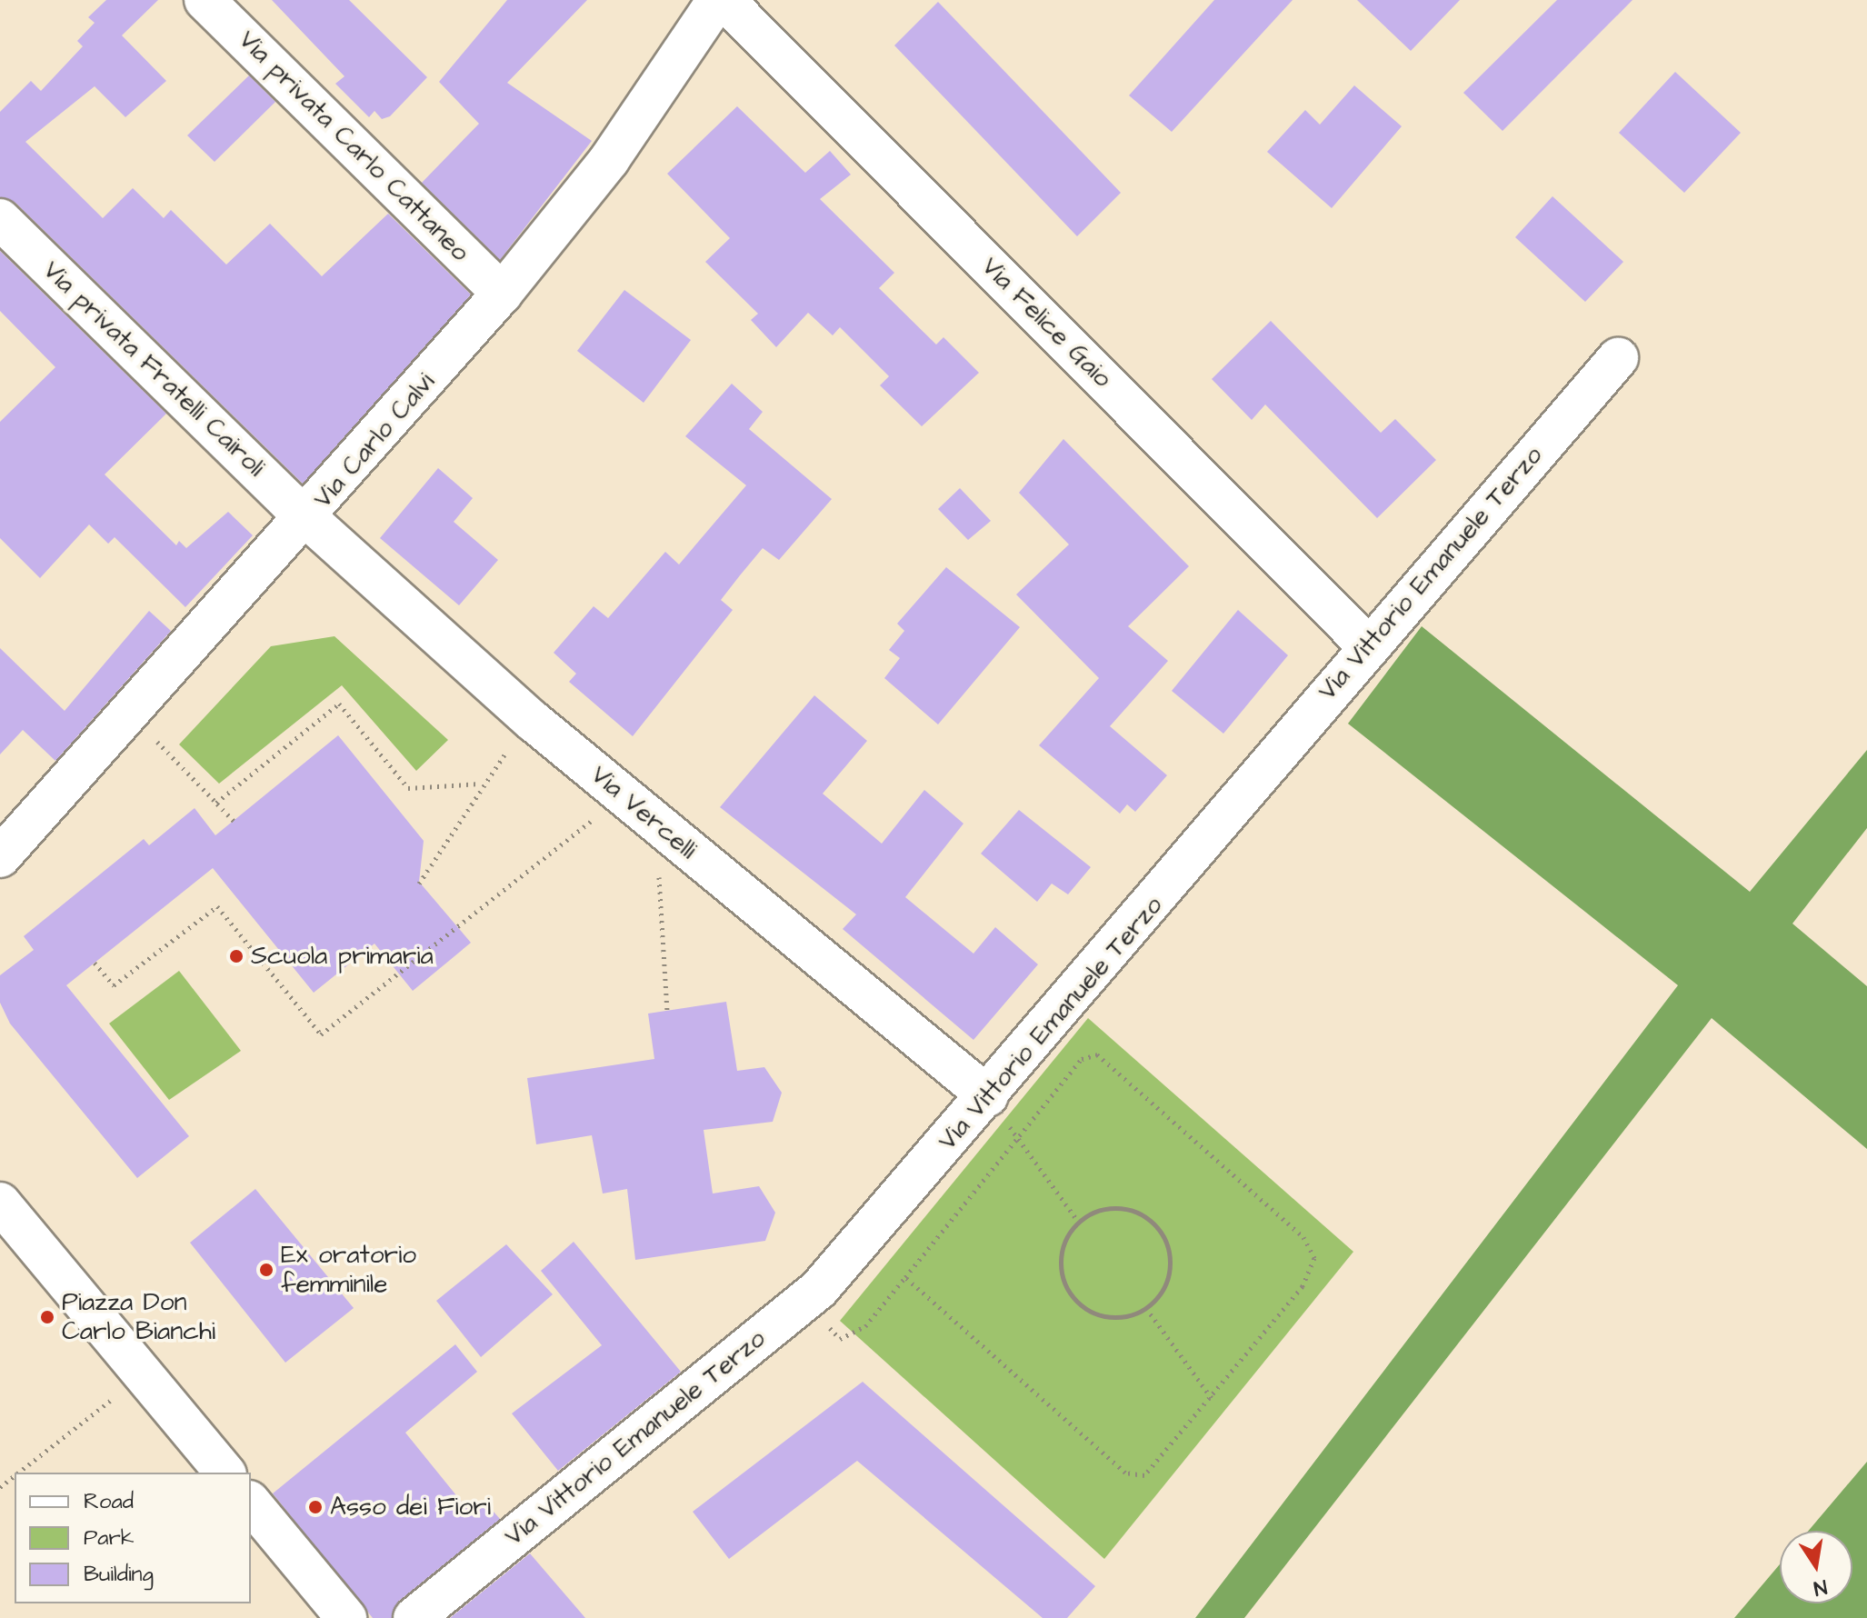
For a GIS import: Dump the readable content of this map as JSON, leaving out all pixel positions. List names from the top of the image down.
{
  "streets": {
    "street": [
      "Via privata Carlo Cattaneo",
      "Via Felice Gaio",
      "Via privata Fratelli Cairoli",
      "Via Carlo Calvi",
      "Via Vittorio Emanuele Terzo",
      "Via Vercelli"
    ]
  },
  "crossings": [
    ["Via privata Carlo Cattaneo", "Via Carlo Calvi"],
    ["Via Felice Gaio", "Via Vittorio Emanuele Terzo"],
    ["Via privata Fratelli Cairoli", "Via Carlo Calvi"],
    ["Via privata Fratelli Cairoli", "Via Vercelli"],
    ["Via Carlo Calvi", "Via Vercelli"],
    ["Via Vittorio Emanuele Terzo", "Via Vercelli"]
  ],
  "places": [
    "Scuola primaria",
    "Ex oratorio femminile",
    "Piazza Don Carlo Bianchi",
    "Asso dei Fiori"
  ],
  "legend": ["Road", "Park", "Building"],
  "north": "bottom"
}
